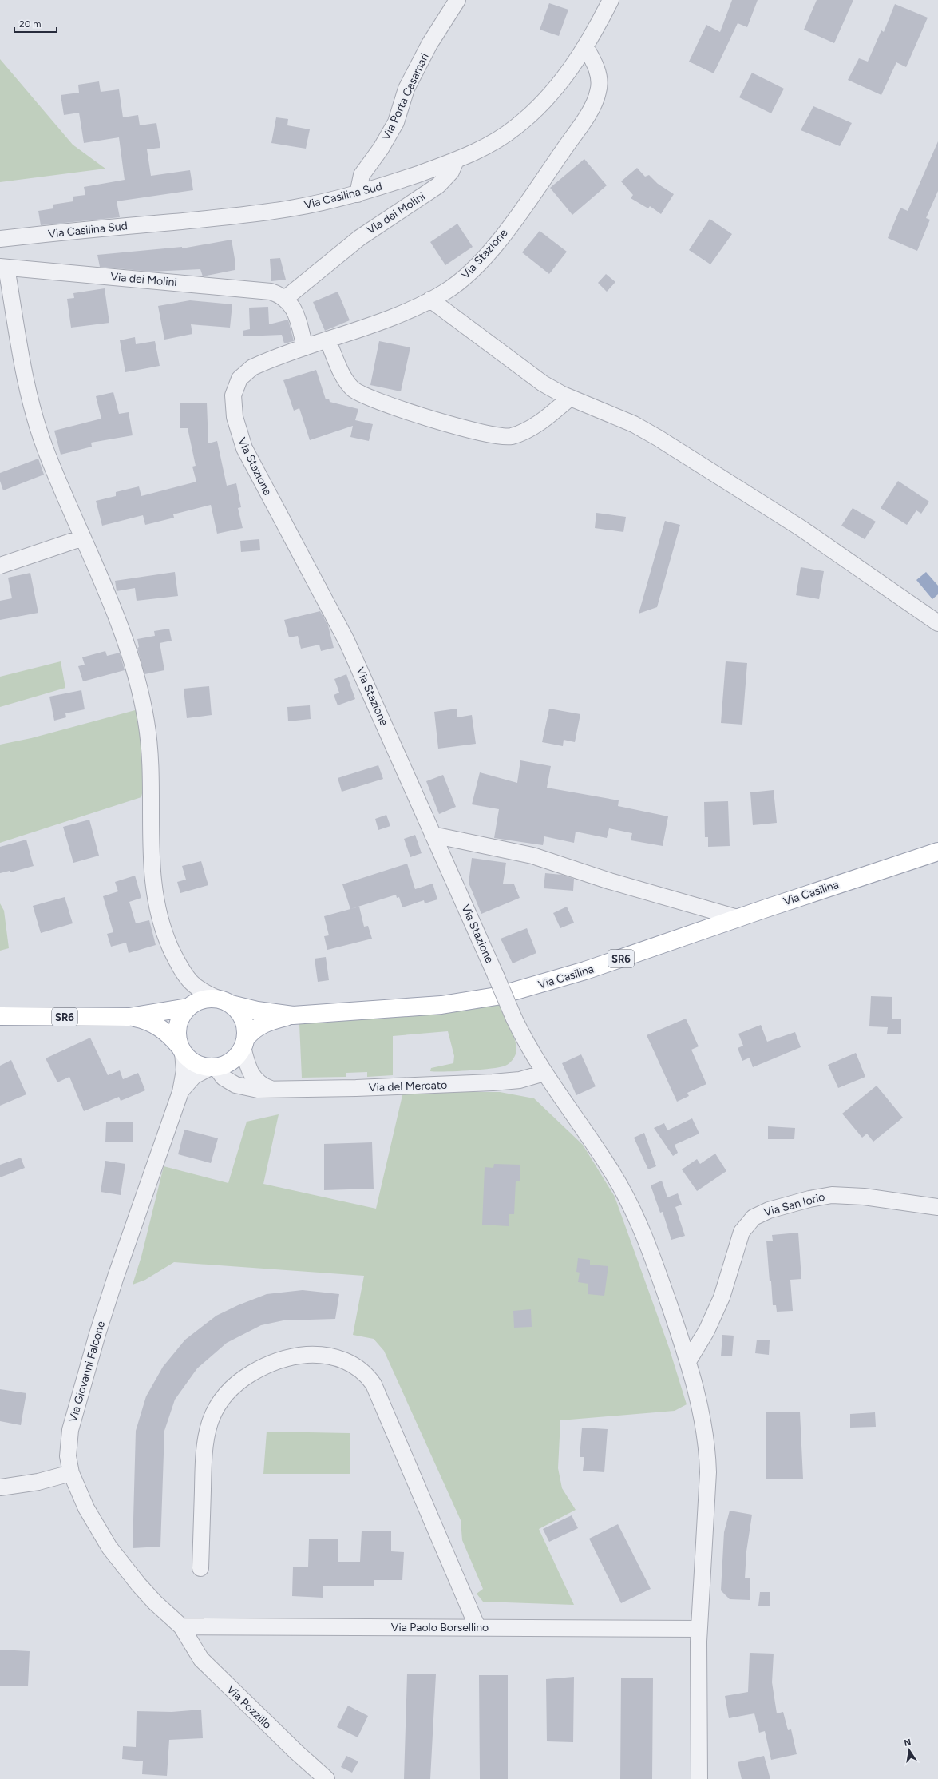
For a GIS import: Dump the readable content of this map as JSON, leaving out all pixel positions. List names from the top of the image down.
{
  "streets": {
    "main road": ["Via Casilina", "SR6"],
    "street": [
      "Via Porta Casamari",
      "Via Casilina Sud",
      "Via dei Molini",
      "Via Stazione",
      "Via del Mercato",
      "Via San Iorio",
      "Via Giovanni Falcone",
      "Via Paolo Borsellino",
      "Via Pozzillo"
    ]
  },
  "crossings": [
    ["Via Porta Casamari", "Via Casilina Sud"],
    ["Via Casilina Sud", "Via dei Molini"],
    ["Via Casilina Sud", "Via Stazione"],
    ["Via Stazione", "Via del Mercato"],
    ["Via Stazione", "Via San Iorio"],
    ["Via Stazione", "Via Paolo Borsellino"],
    ["Via Casilina", "SR6"],
    ["Via Casilina", "Via del Mercato"],
    ["Via Casilina", "Via Giovanni Falcone"],
    ["SR6", "Via del Mercato"],
    ["SR6", "Via Giovanni Falcone"],
    ["Via del Mercato", "Via Giovanni Falcone"],
    ["Via Giovanni Falcone", "Via Paolo Borsellino"],
    ["Via Giovanni Falcone", "Via Pozzillo"],
    ["Via Paolo Borsellino", "Via Pozzillo"]
  ],
  "scale_bar": "20 m",
  "north": "top"
}
